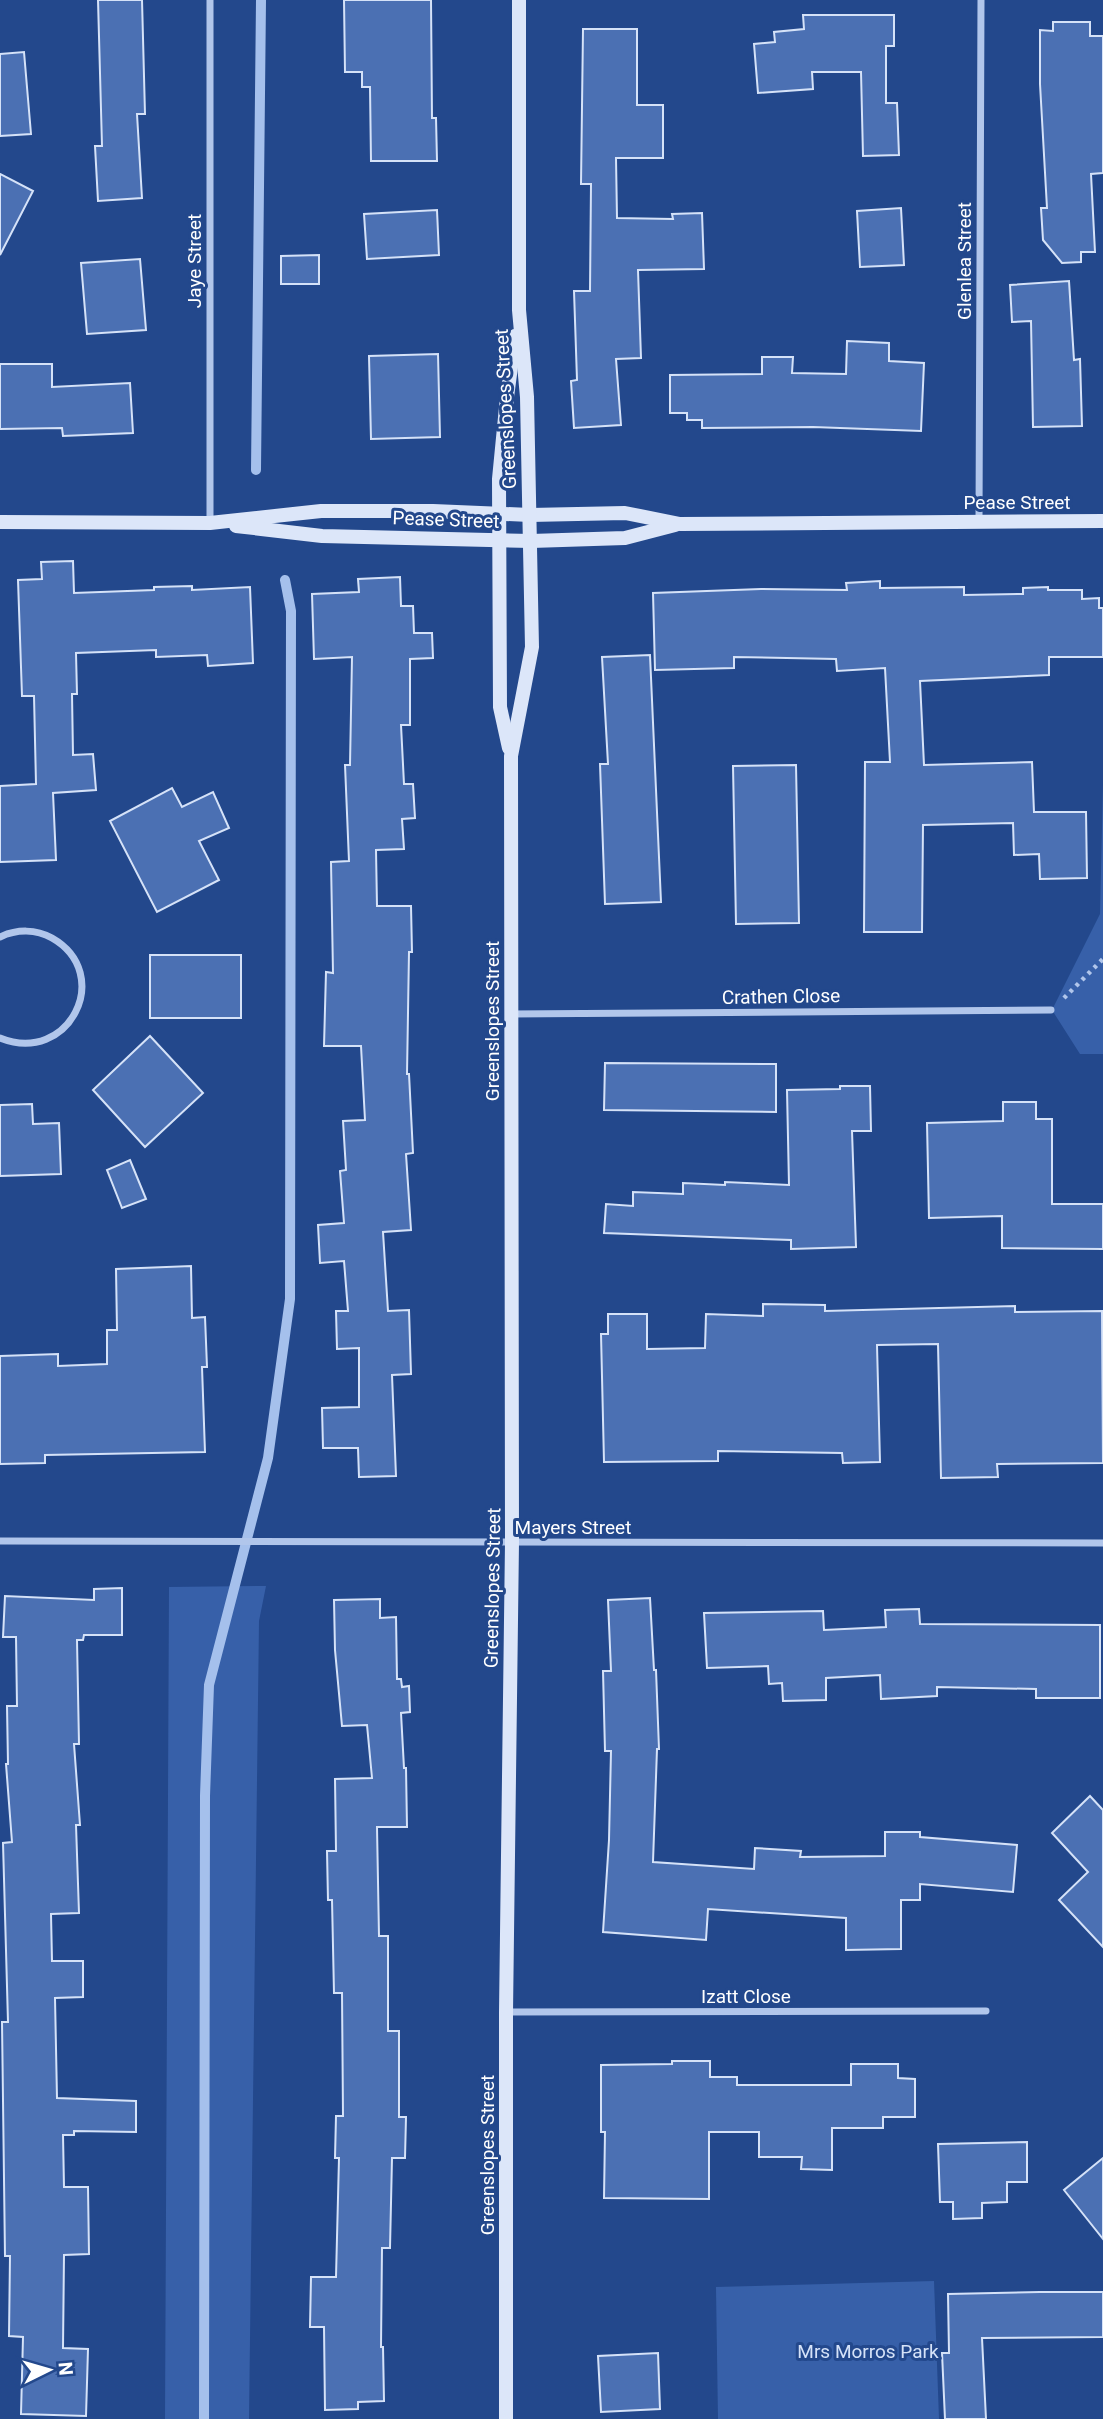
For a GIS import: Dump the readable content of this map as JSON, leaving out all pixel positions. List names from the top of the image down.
{
  "streets": {
    "street": [
      "Jaye Street",
      "Glenlea Street",
      "Greenslopes Street",
      "Pease Street",
      "Crathen Close",
      "Mayers Street",
      "Izatt Close"
    ]
  },
  "crossings": [
    ["Jaye Street", "Pease Street"],
    ["Glenlea Street", "Pease Street"],
    ["Greenslopes Street", "Pease Street"],
    ["Greenslopes Street", "Crathen Close"],
    ["Greenslopes Street", "Mayers Street"],
    ["Greenslopes Street", "Izatt Close"]
  ],
  "parks": ["Mrs Morros Park"],
  "north": "right"
}
